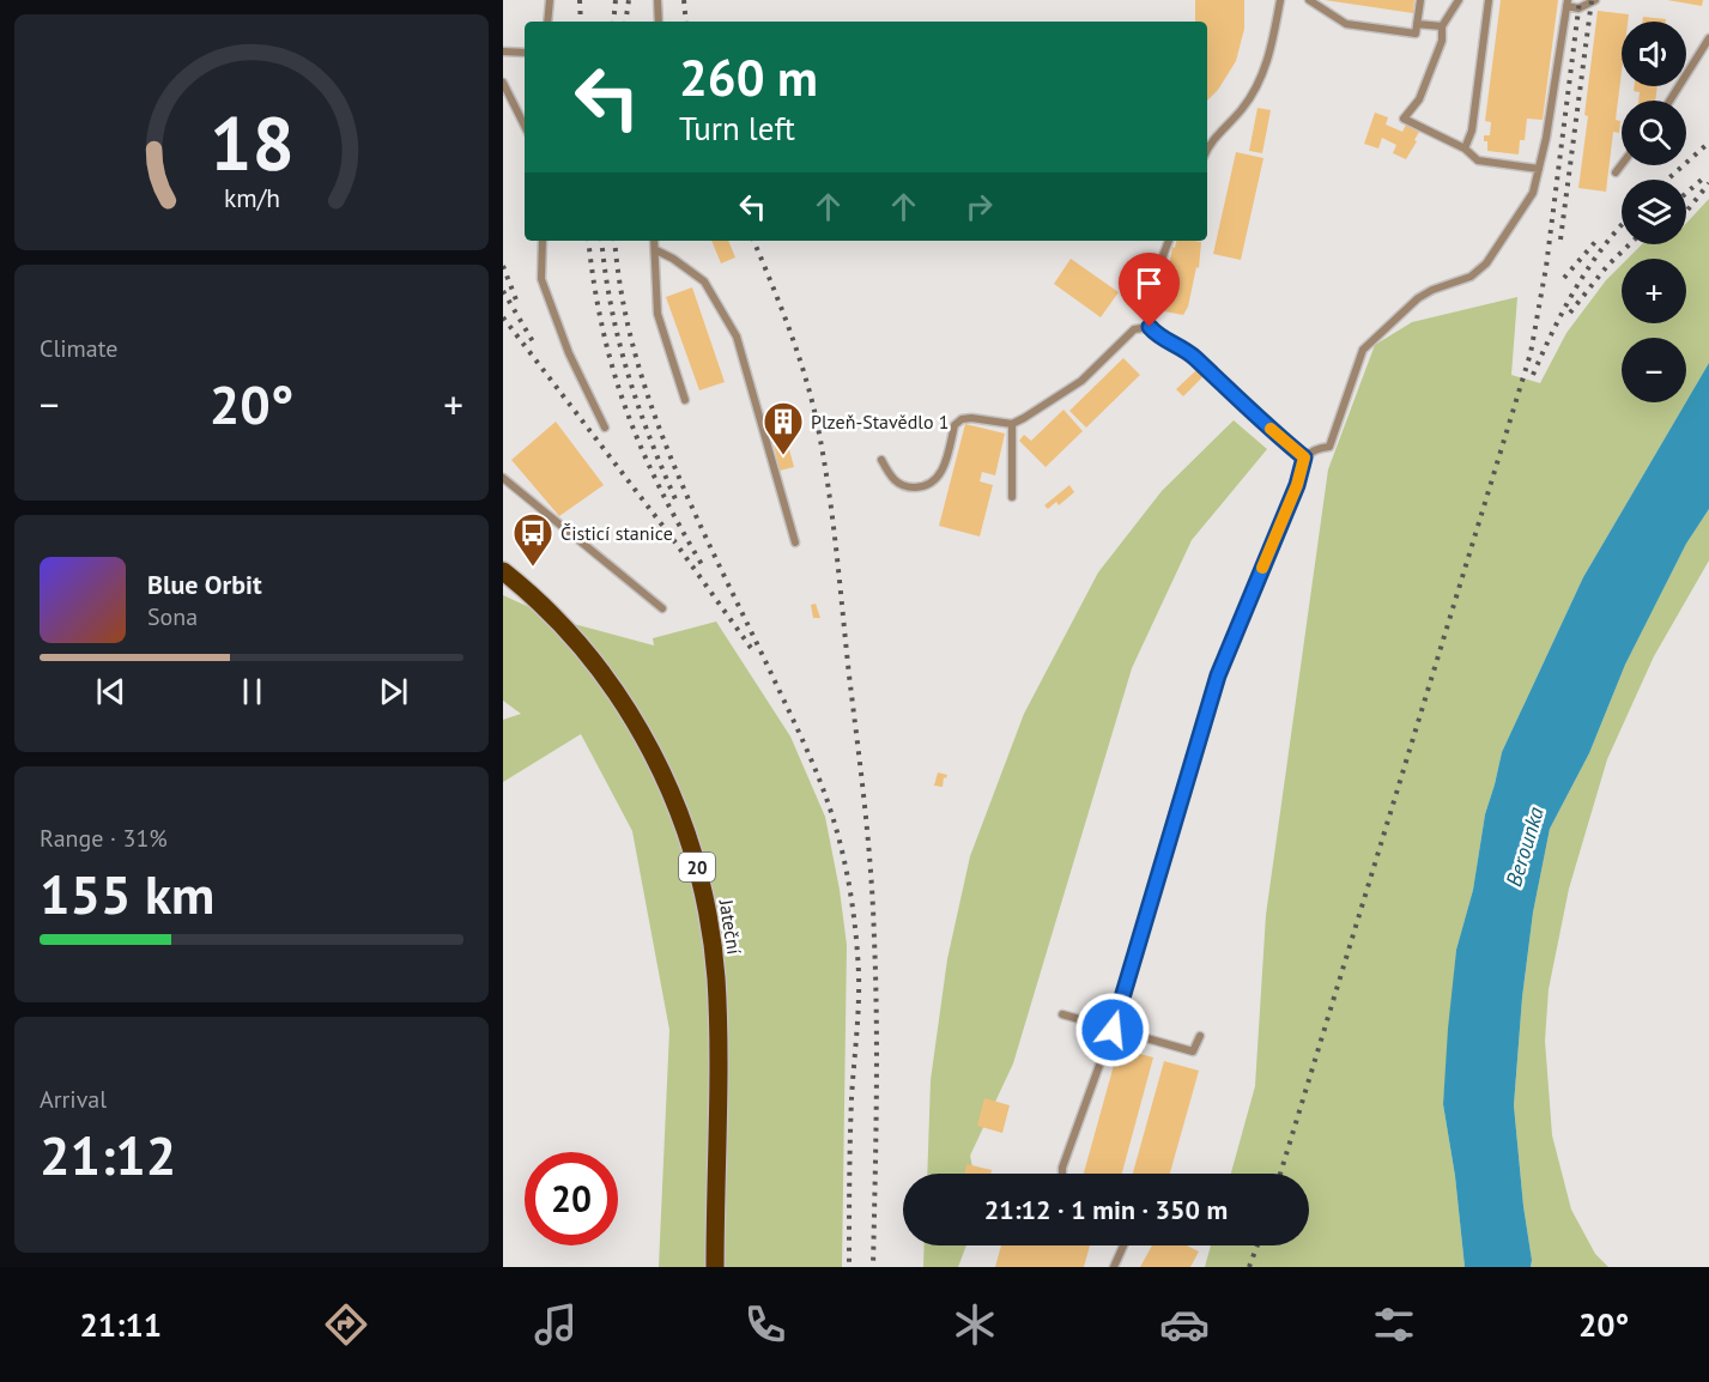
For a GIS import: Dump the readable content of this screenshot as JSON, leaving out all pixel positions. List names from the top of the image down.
{
  "streets": {
    "main road": ["20", "Jateční"]
  },
  "water": ["Berounka"],
  "places": {
    "building": ["Plzeň-Stavědlo 1"],
    "bus stop": ["Čisticí stanice"]
  },
  "page": {
    "map_buttons": ["+", "−"],
    "turn": ["260 m", "Turn left"],
    "tile": [
      "Climate",
      ["Range · 31%", "155 km"],
      ["Arrival", "21:12"]
    ],
    "heat": ["−", "20°", "+"],
    "song": ["Blue Orbit", "Sona"],
    "limit": "20",
    "trip": "21:12 · 1 min · 350 m",
    "tabs": ["21:11", "20°"],
    "gauge": ["18", "km/h"]
  }
}
